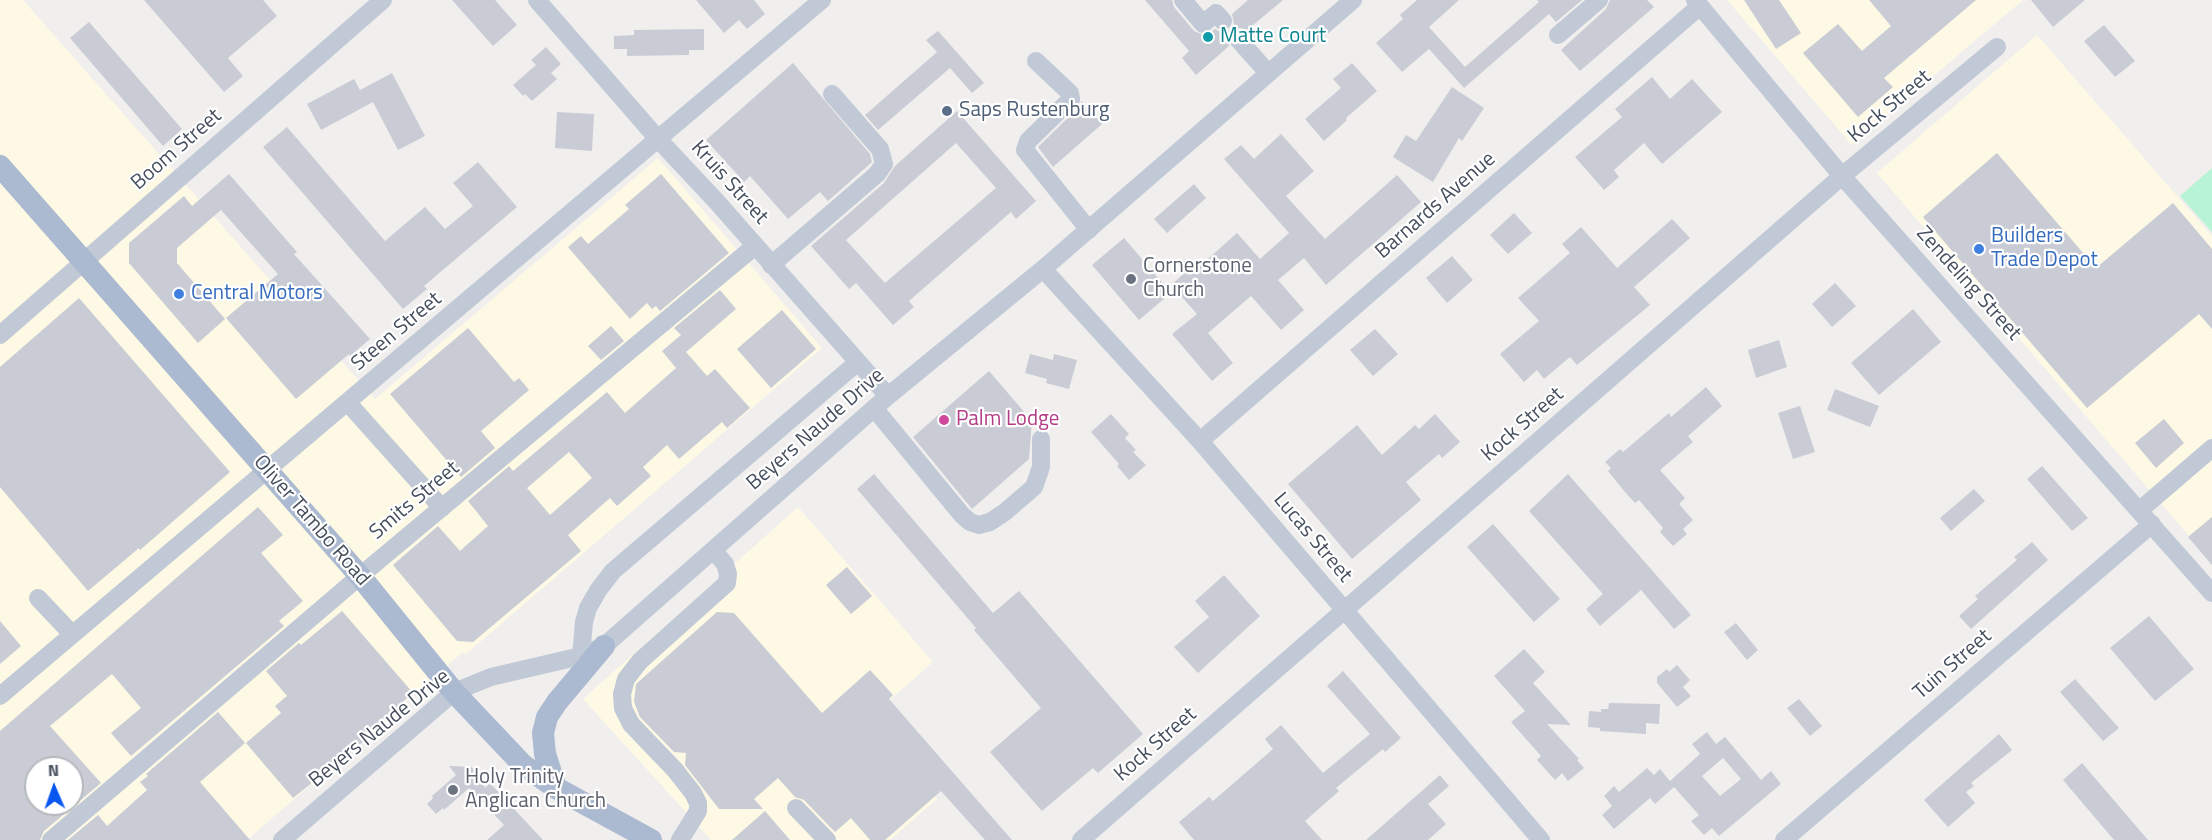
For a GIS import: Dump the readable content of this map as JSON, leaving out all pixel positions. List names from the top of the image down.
{
  "streets": {
    "main road": ["Oliver Tambo Road"],
    "street": [
      "Kock Street",
      "Boom Street",
      "Kruis Street",
      "Barnards Avenue",
      "Zendeling Street",
      "Steen Street",
      "Beyers Naude Drive",
      "Smits Street",
      "Lucas Street",
      "Tuin Street"
    ]
  },
  "crossings": [
    ["Kock Street", "Zendeling Street"],
    ["Kock Street", "Lucas Street"],
    ["Boom Street", "Oliver Tambo Road"],
    ["Kruis Street", "Steen Street"],
    ["Kruis Street", "Beyers Naude Drive"],
    ["Kruis Street", "Smits Street"],
    ["Barnards Avenue", "Zendeling Street"],
    ["Barnards Avenue", "Lucas Street"],
    ["Zendeling Street", "Tuin Street"],
    ["Steen Street", "Oliver Tambo Road"],
    ["Beyers Naude Drive", "Oliver Tambo Road"],
    ["Beyers Naude Drive", "Lucas Street"],
    ["Smits Street", "Oliver Tambo Road"]
  ],
  "places": [
    "Matte Court",
    "Saps Rustenburg",
    "Builders Trade Depot",
    "Cornerstone Church",
    "Central Motors",
    "Palm Lodge",
    "Holy Trinity Anglican Church"
  ],
  "north": "top"
}
